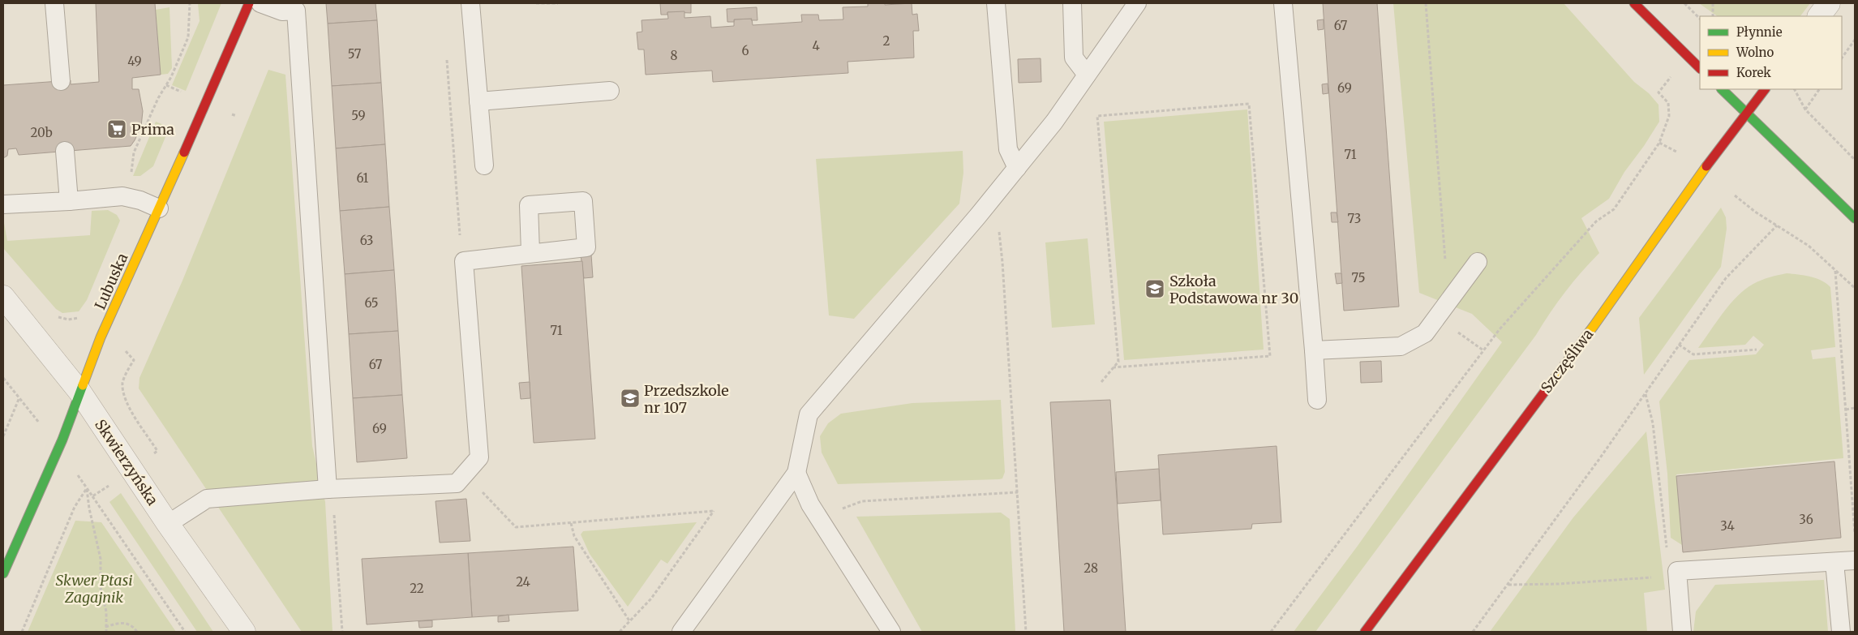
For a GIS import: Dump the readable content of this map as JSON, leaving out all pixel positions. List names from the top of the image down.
{
  "streets": {
    "street": ["Lubuska", "Szczęśliwa", "Skwierzyńska"]
  },
  "crossings": [
    ["Lubuska", "Skwierzyńska"]
  ],
  "parks": ["Skwer Ptasi Zagajnik"],
  "places": {
    "supermarket": ["Prima"],
    "school or university": ["Szkoła Podstawowa nr 30", "Przedszkole nr 107"]
  },
  "house_numbers": [
    "67",
    "2",
    "4",
    "6",
    "57",
    "8",
    "49",
    "69",
    "59",
    "20b",
    "71",
    "61",
    "73",
    "63",
    "75",
    "65",
    "71",
    "67",
    "69",
    "36",
    "34",
    "28",
    "24",
    "22"
  ],
  "legend": ["Płynnie", "Wolno", "Korek"]
}
